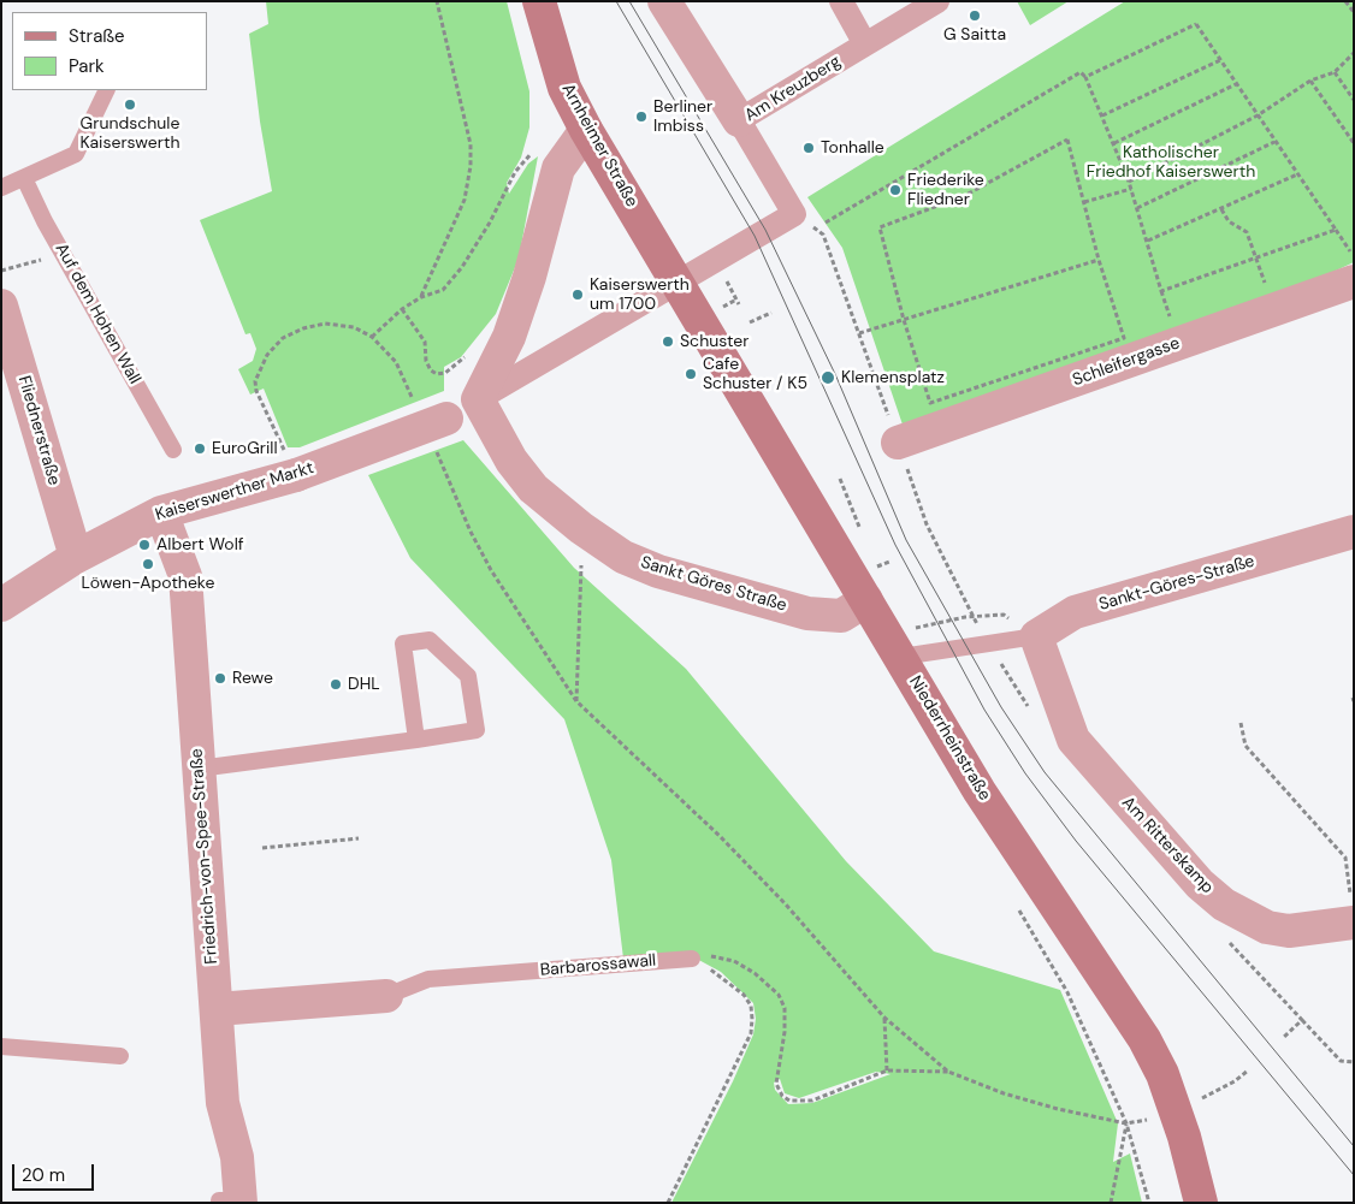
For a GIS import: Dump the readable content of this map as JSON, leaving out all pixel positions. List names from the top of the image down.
{
  "streets": {
    "main road": ["Arnheimer Straße", "Niederrheinstraße"],
    "street": [
      "Am Kreuzberg",
      "Schleifergasse",
      "Fliednerstraße",
      "Kaiserswerther Markt",
      "Sankt-Göres-Straße",
      "Sankt Göres Straße",
      "Am Ritterskamp",
      "Friedrich-von-Spee-Straße",
      "Barbarossawall"
    ],
    "lane": ["Auf dem Hohen Wall"]
  },
  "crossings": [
    ["Arnheimer Straße", "Niederrheinstraße"],
    ["Fliednerstraße", "Kaiserswerther Markt"],
    ["Kaiserswerther Markt", "Sankt Göres Straße"],
    ["Kaiserswerther Markt", "Friedrich-von-Spee-Straße"],
    ["Sankt-Göres-Straße", "Am Ritterskamp"],
    ["Sankt Göres Straße", "Niederrheinstraße"],
    ["Friedrich-von-Spee-Straße", "Barbarossawall"]
  ],
  "parks": ["Katholischer Friedhof Kaiserswerth"],
  "places": [
    "G Saitta",
    "Grundschule Kaiserswerth",
    "Berliner Imbiss",
    "Tonhalle",
    "Friederike Fliedner",
    "Kaiserswerth um 1700",
    "Schuster",
    "Cafe Schuster / K5",
    "Klemensplatz",
    "EuroGrill",
    "Albert Wolf",
    "Löwen-Apotheke",
    "Rewe",
    "DHL"
  ],
  "legend": ["Straße", "Park"],
  "scale_bar": "20 m"
}
